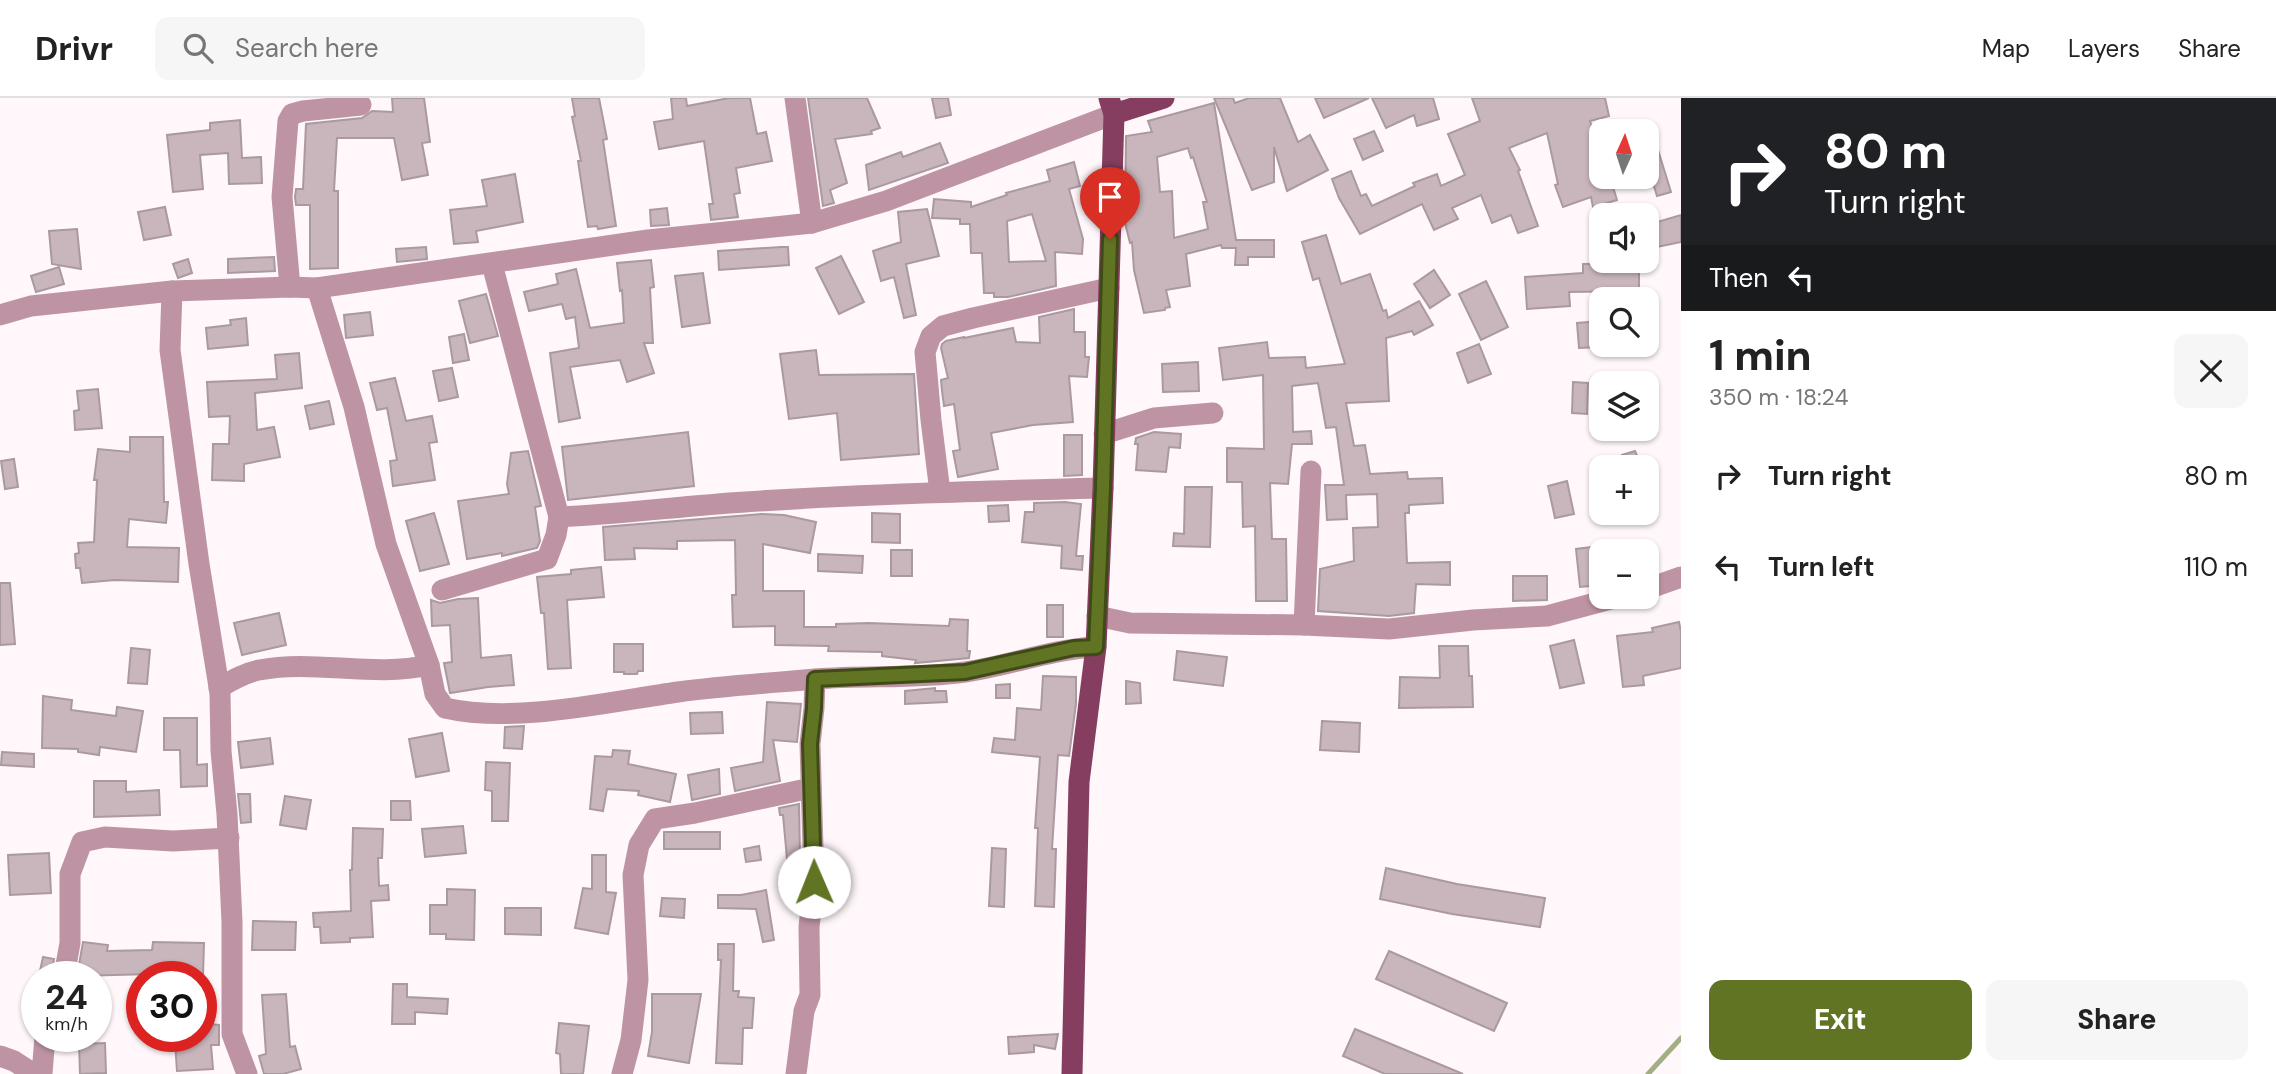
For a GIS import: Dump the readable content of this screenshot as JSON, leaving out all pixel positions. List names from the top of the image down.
{
  "north": "top",
  "page": {
    "header": "Drivr",
    "search": "Search here",
    "nav": ["Map", "Layers", "Share"],
    "turn": ["80 m", "Turn right"],
    "map_buttons": ["+", "−"],
    "then": "Then",
    "heading": ["1 min", "350 m · 18:24"],
    "list": [
      {
        "name": "Turn right",
        "value": "80 m"
      },
      {
        "name": "Turn left",
        "value": "110 m"
      }
    ],
    "speed": "24 km/h",
    "limit": "30",
    "buttons": ["Exit", "Share"]
  }
}
